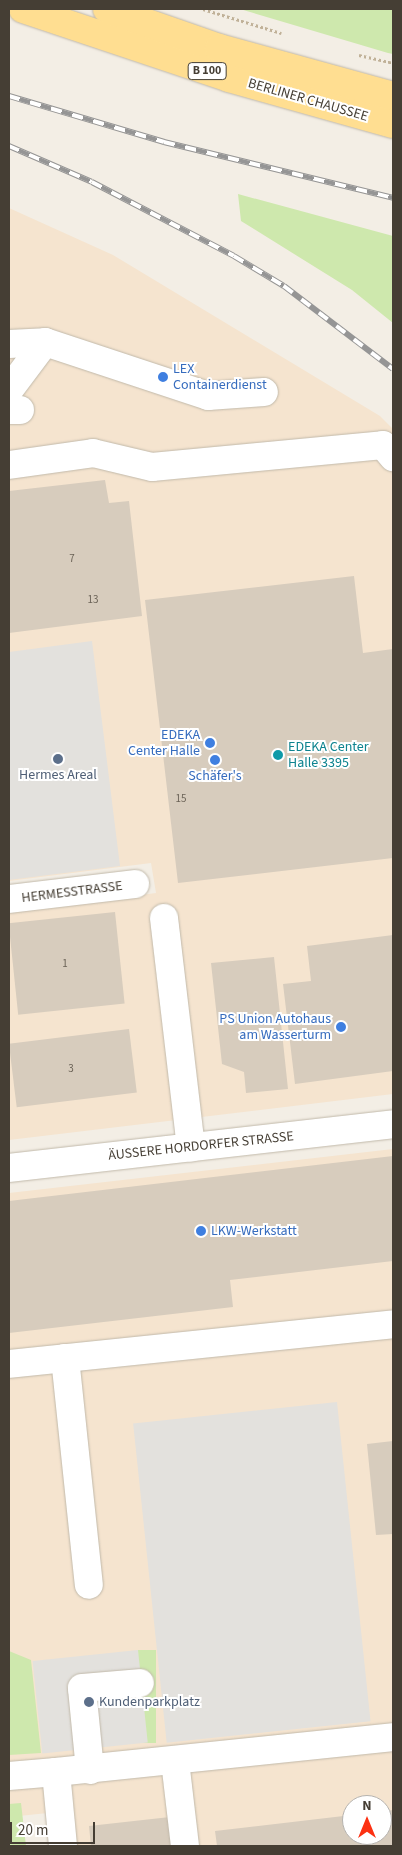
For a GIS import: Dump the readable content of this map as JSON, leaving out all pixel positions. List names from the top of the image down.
{
  "streets": {
    "main road": ["B 100", "BERLINER CHAUSSEE"],
    "street": ["HERMESSTRASSE", "ÄUSSERE HORDORFER STRASSE"]
  },
  "places": [
    "LEX Containerdienst",
    "EDEKA Center Halle",
    "EDEKA Center Halle 3395",
    "Hermes Areal",
    "Schäfer's",
    "PS Union Autohaus am Wasserturm",
    "LKW-Werkstatt",
    "Kundenparkplatz"
  ],
  "house_numbers": [
    "7",
    "13",
    "15",
    "1",
    "3"
  ],
  "scale_bar": "20 m",
  "north": "top"
}
